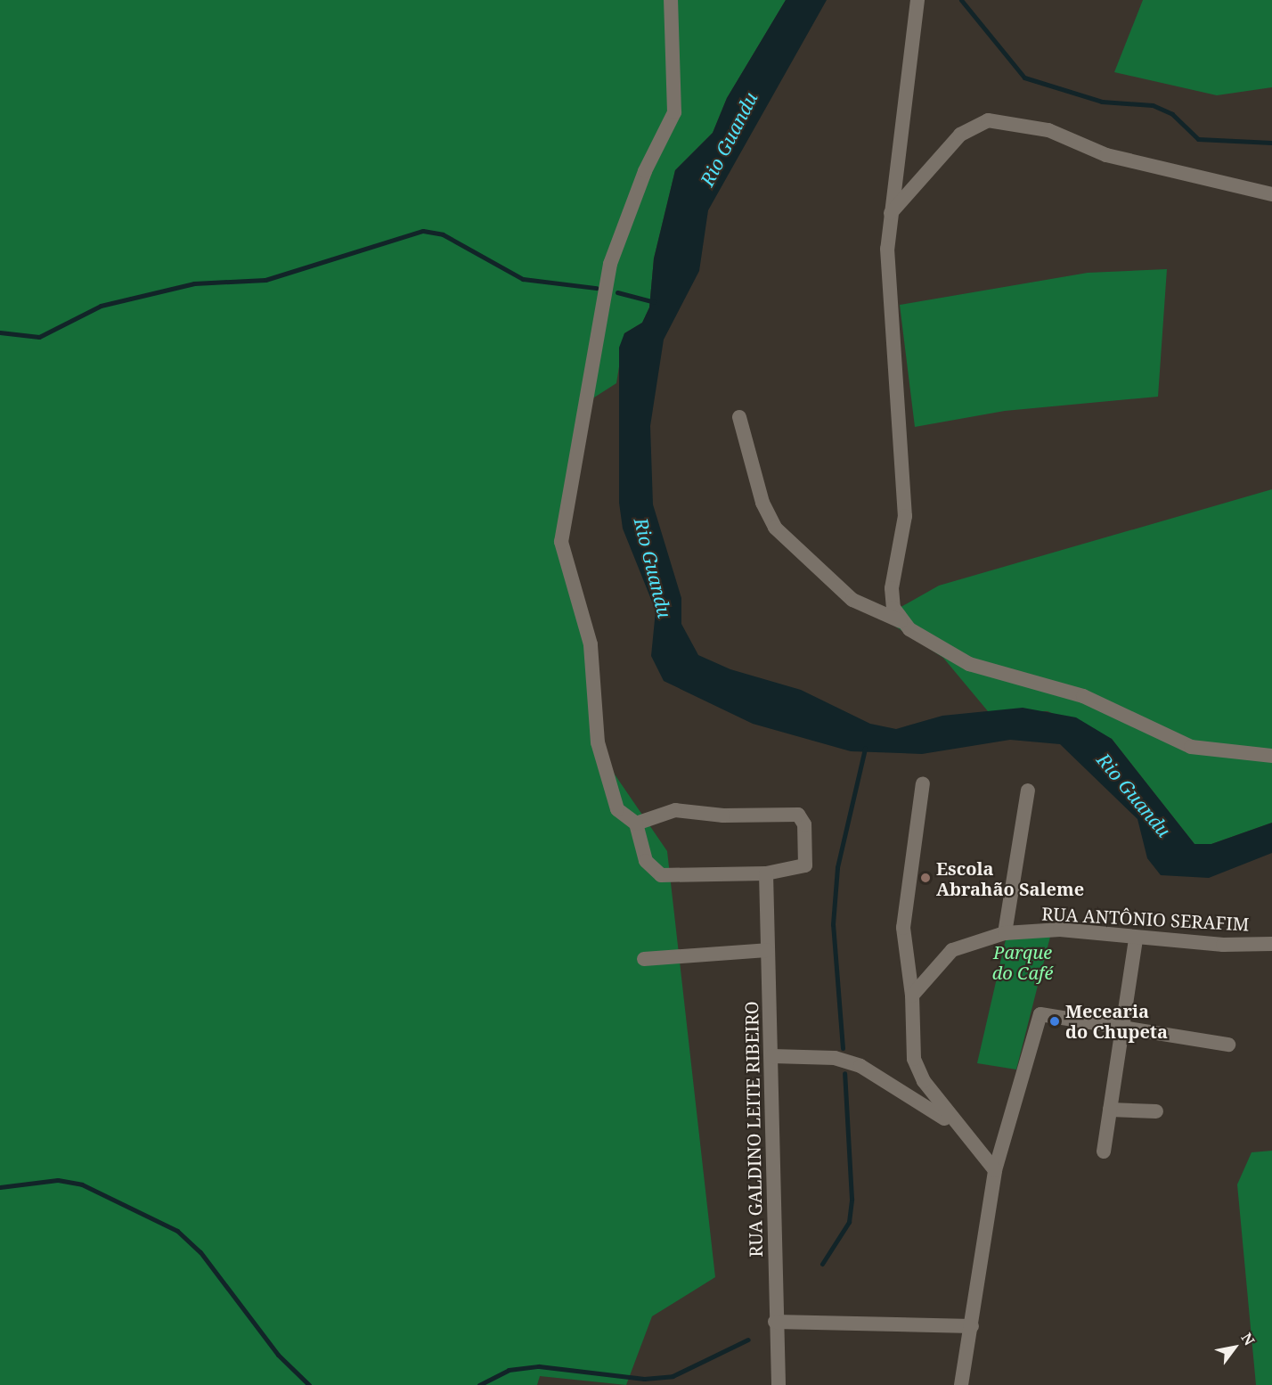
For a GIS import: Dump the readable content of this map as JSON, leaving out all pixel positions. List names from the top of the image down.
{
  "streets": {
    "street": ["RUA ANTÔNIO SERAFIM", "RUA GALDINO LEITE RIBEIRO"]
  },
  "water": ["Rio Guandu"],
  "parks": ["Parque do Café"],
  "places": ["Escola Abrahão Saleme", "Mecearia do Chupeta"],
  "north": "top right"
}
